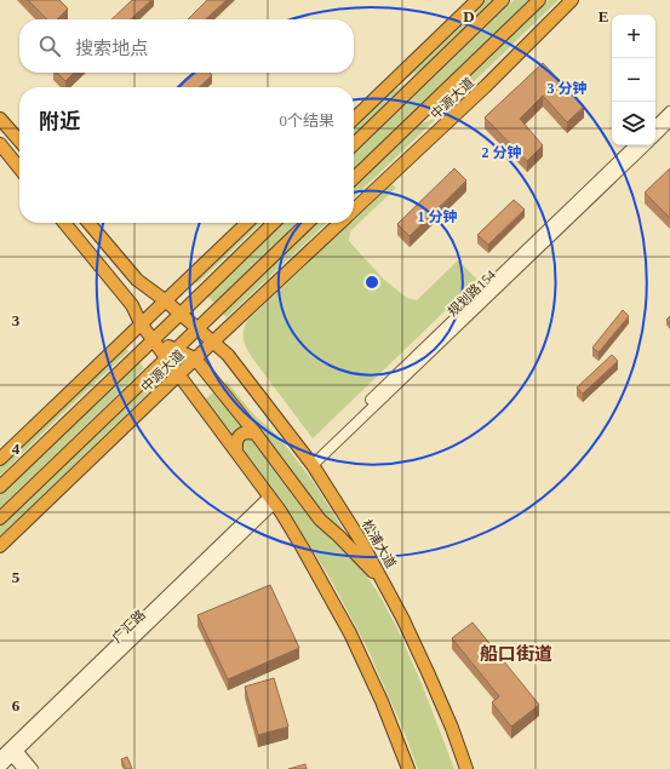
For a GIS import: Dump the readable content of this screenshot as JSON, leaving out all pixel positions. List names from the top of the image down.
{
  "streets": {
    "highway": ["中源大道", "松浦大道"],
    "street": ["规划路154", "广汇路"]
  },
  "crossings": [
    ["中源大道", "松浦大道"],
    ["规划路154", "松浦大道"]
  ],
  "districts": ["船口街道"],
  "page": {
    "map_buttons": ["+", "−"],
    "search": "搜索地点",
    "heading": ["附近", "0个结果"]
  },
  "grid": {
    "columns": ["D", "E"],
    "rows": [
      "3",
      "4",
      "5",
      "6"
    ]
  },
  "rings": ["3 分钟", "2 分钟", "1 分钟"]
}
